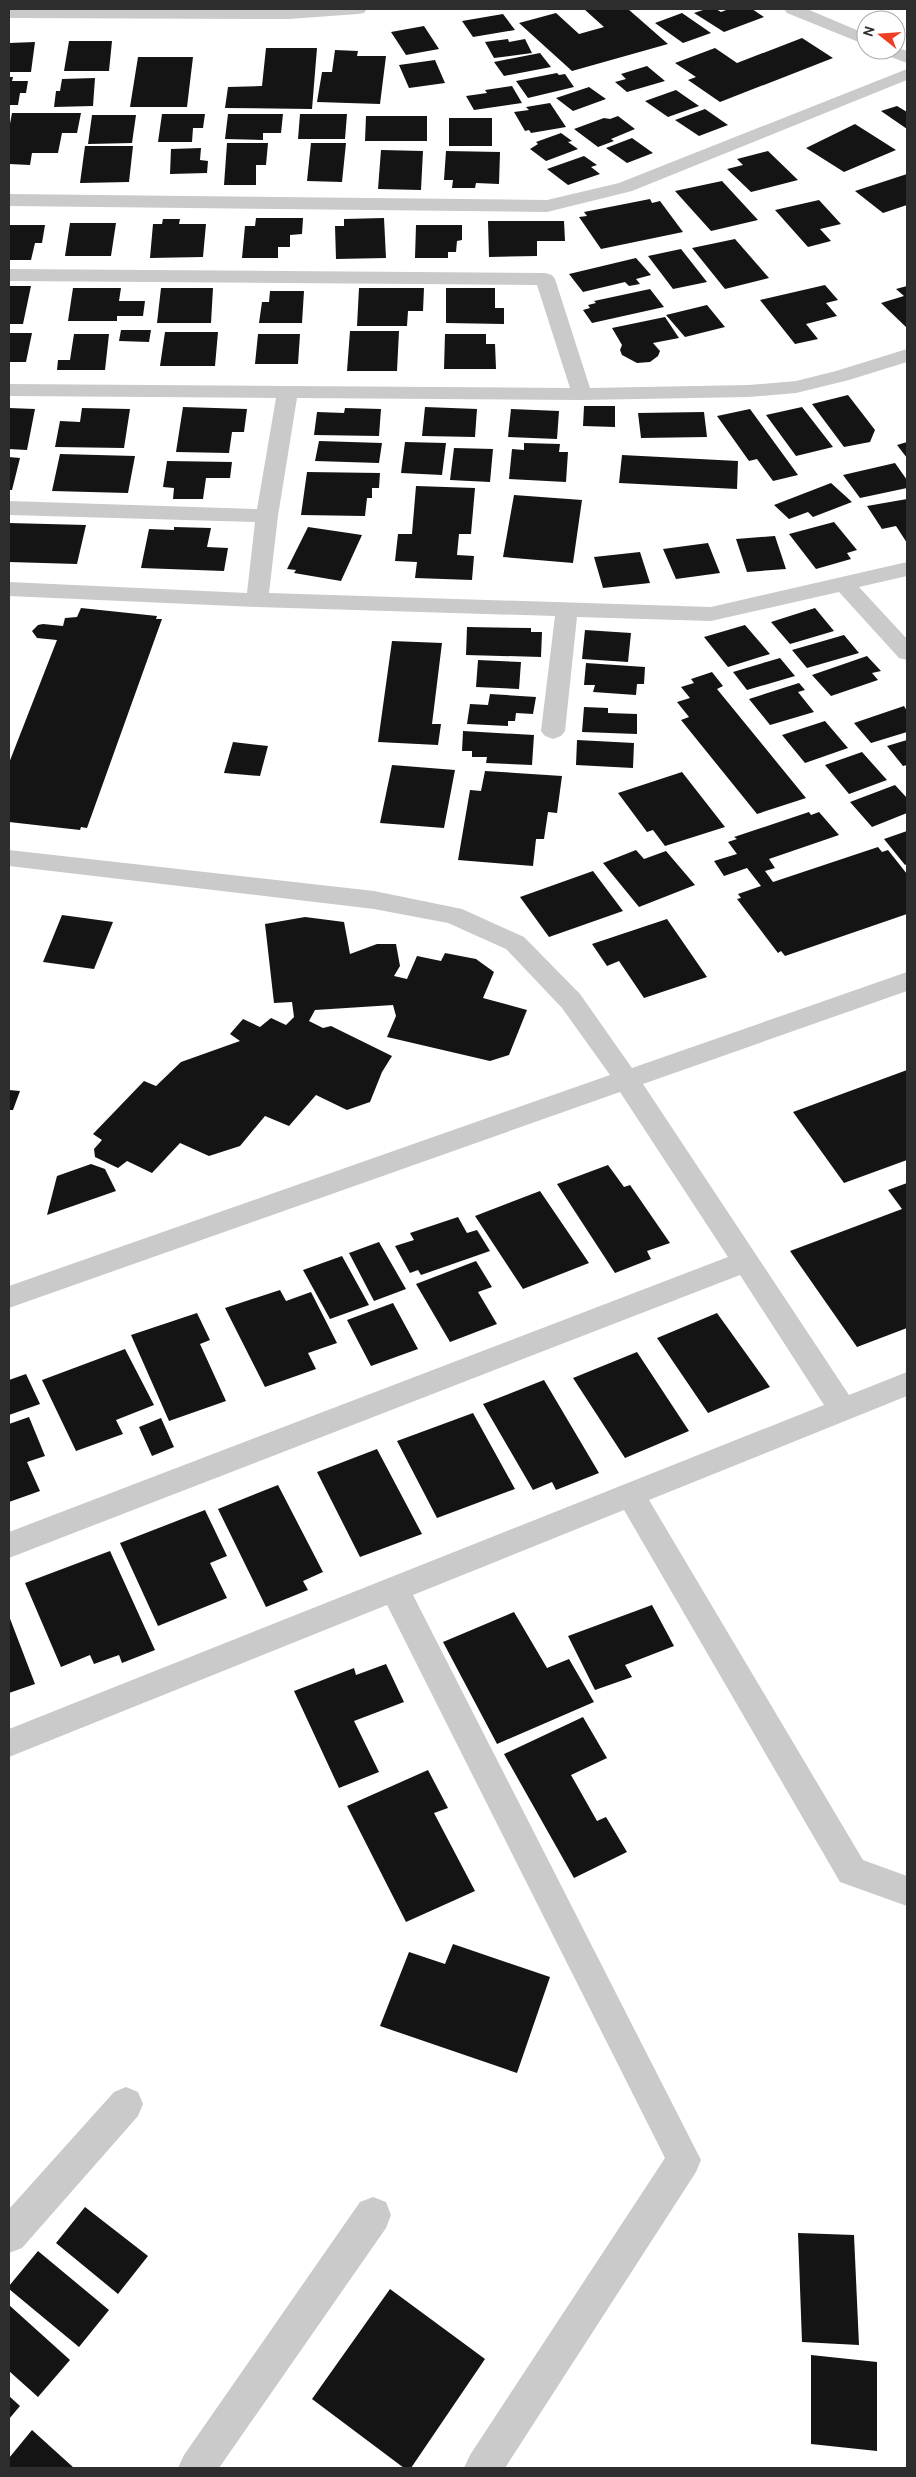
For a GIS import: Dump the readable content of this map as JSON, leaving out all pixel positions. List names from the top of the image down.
{
  "north": "left"
}
